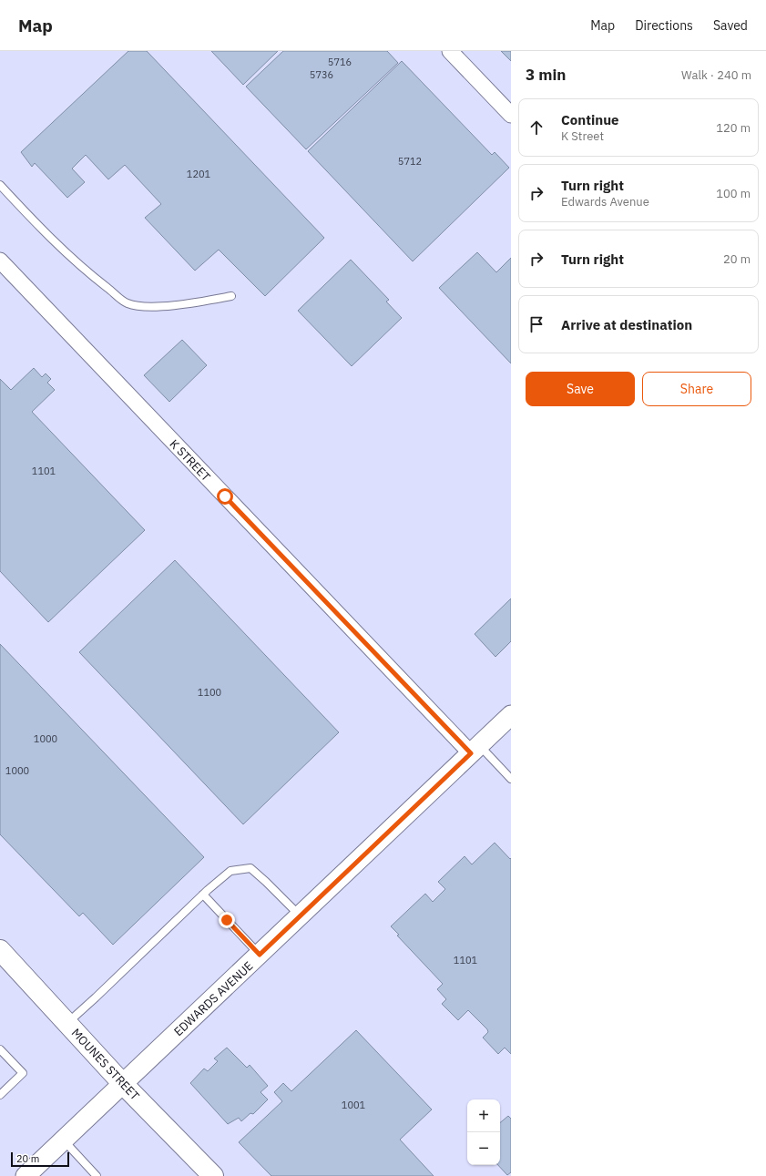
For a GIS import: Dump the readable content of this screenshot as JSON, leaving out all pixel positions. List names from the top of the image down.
{
  "streets": {
    "main road": ["MOUNES STREET"],
    "street": ["K STREET", "EDWARDS AVENUE"]
  },
  "crossings": [
    ["K STREET", "EDWARDS AVENUE"],
    ["EDWARDS AVENUE", "MOUNES STREET"]
  ],
  "house_numbers": [
    "5716",
    "5736",
    "5712",
    "1201",
    "1101",
    "1100",
    "1000",
    "1000",
    "1101",
    "1001"
  ],
  "scale_bar": "20 m",
  "page": {
    "header": "Map",
    "nav": ["Map", "Directions", "Saved"],
    "heading": ["3 min", "Walk · 240 m"],
    "list": [
      ["Continue", "K Street", "120 m"],
      ["Turn right", "Edwards Avenue", "100 m"],
      ["Turn right", "20 m"],
      "Arrive at destination"
    ],
    "buttons": ["Save", "Share"],
    "map_buttons": ["+", "−"],
    "scale": "20 m"
  }
}
